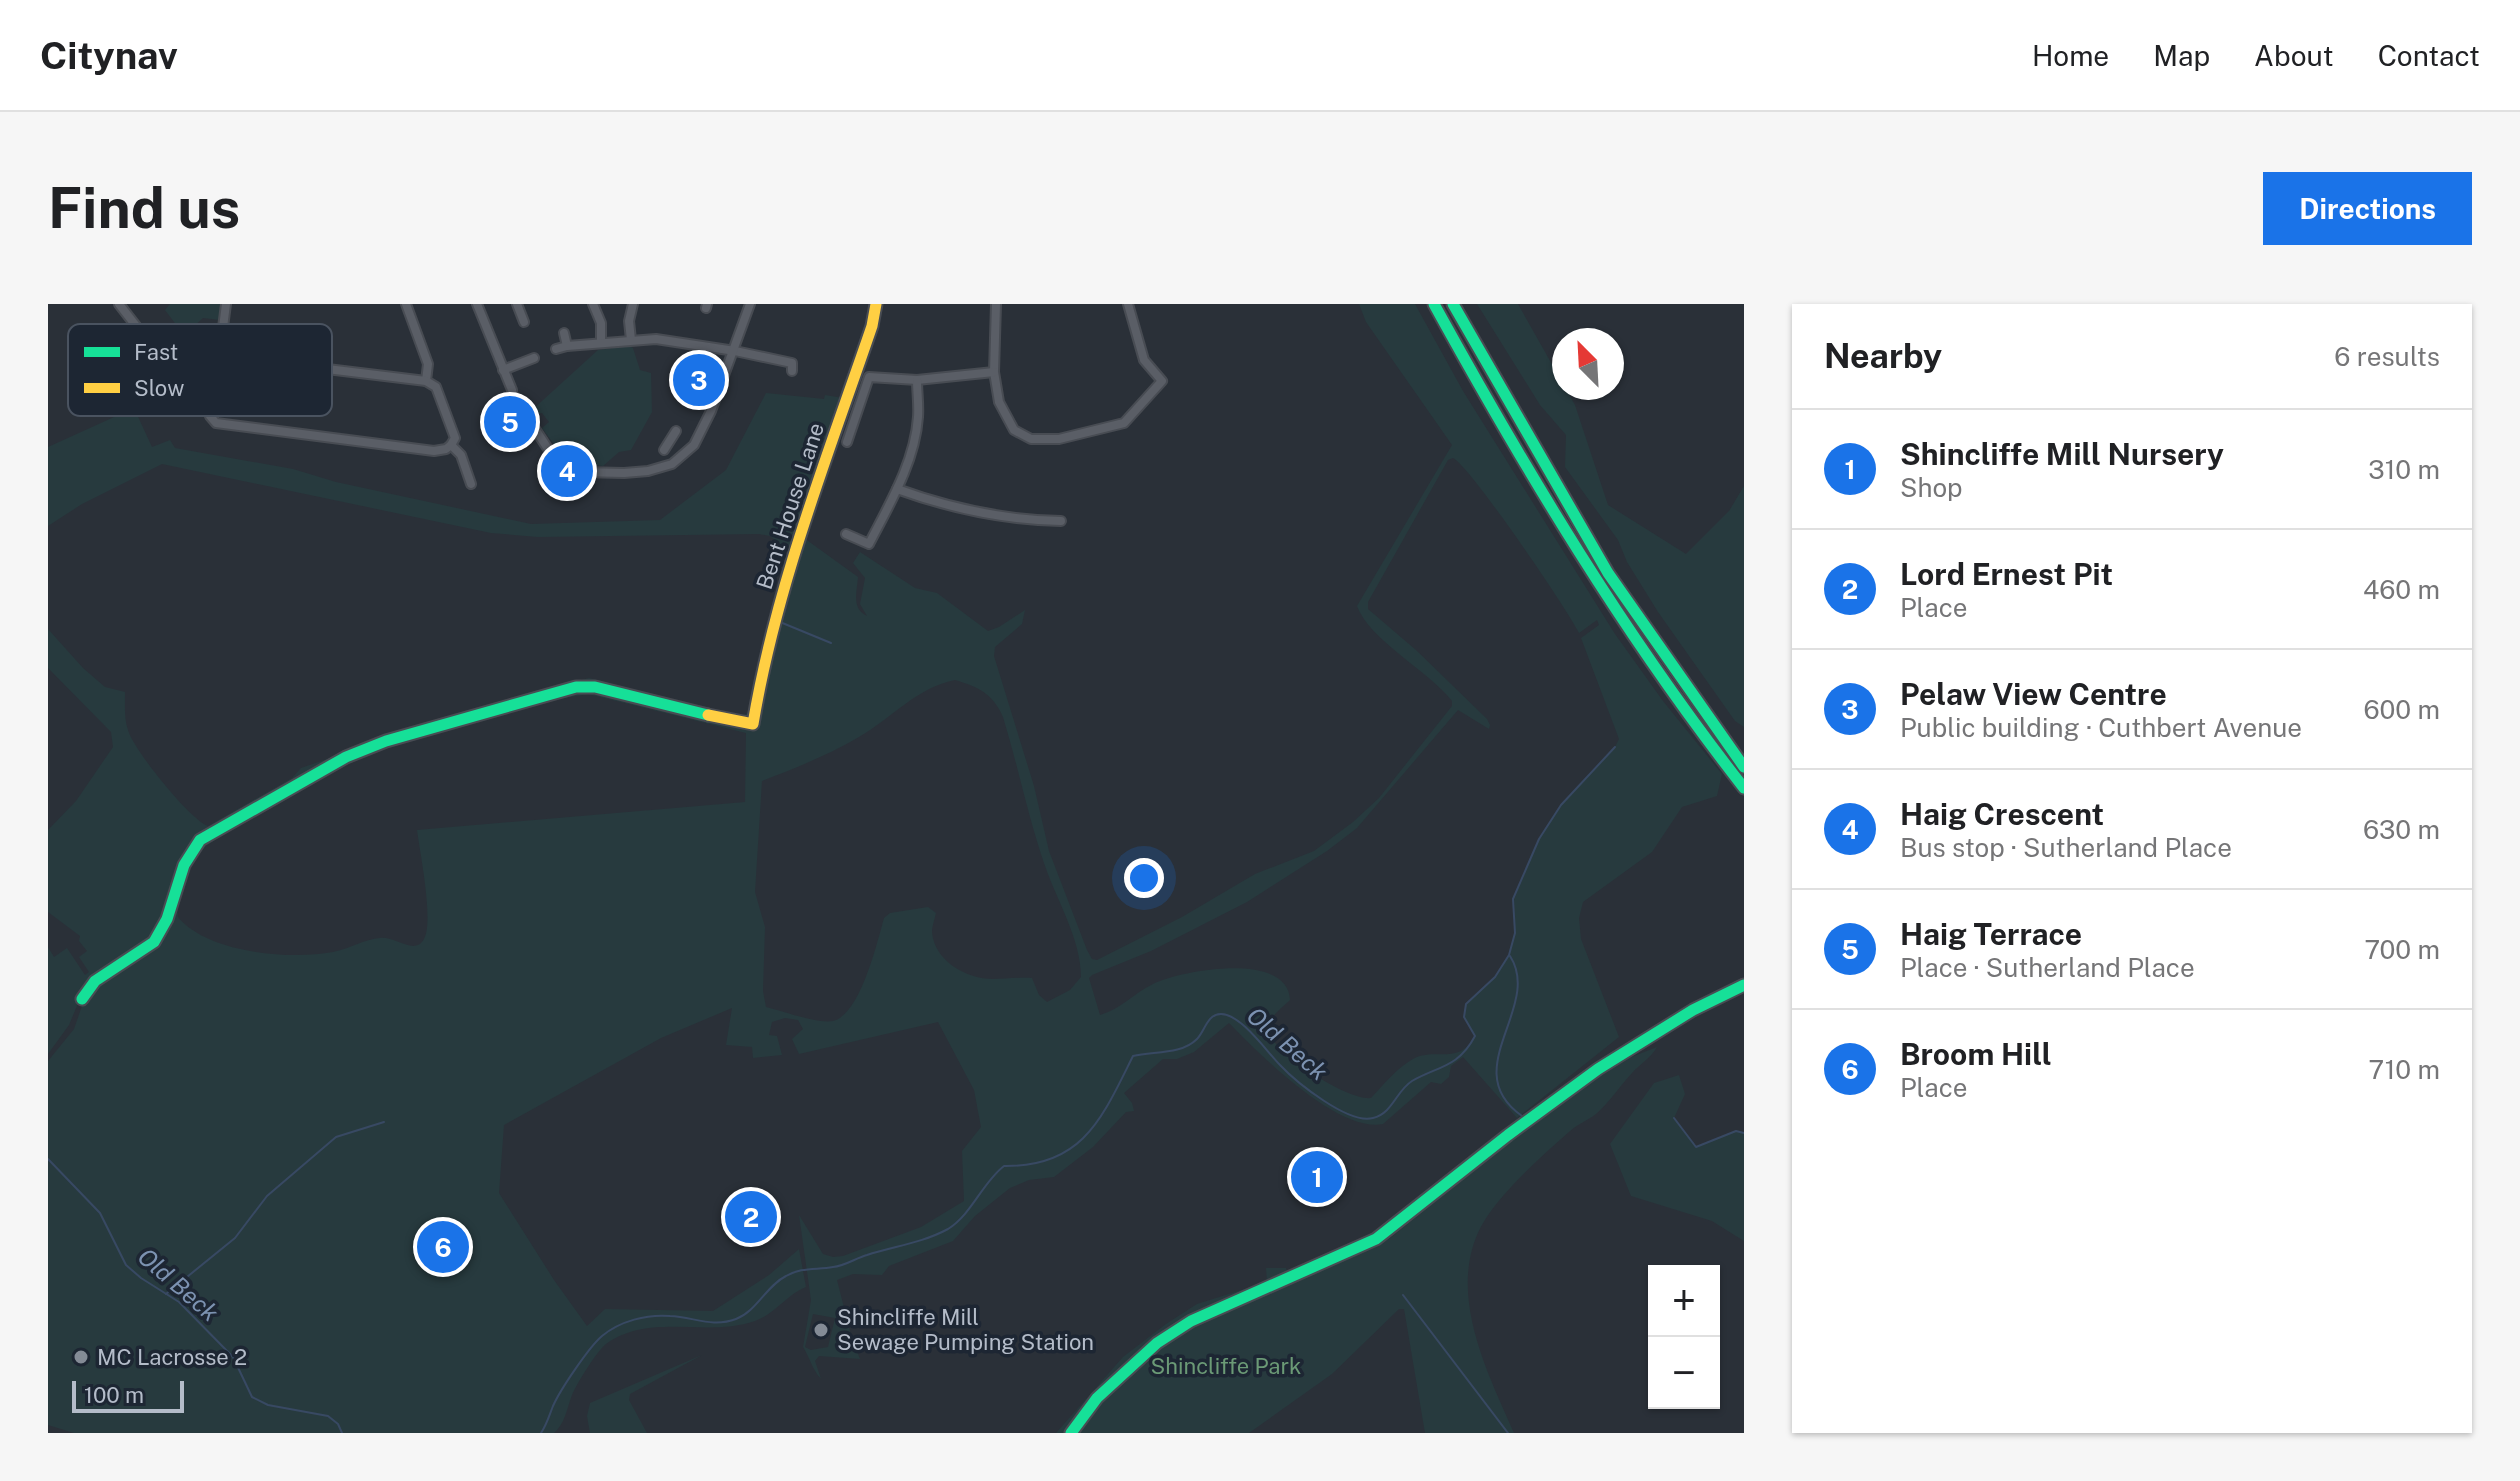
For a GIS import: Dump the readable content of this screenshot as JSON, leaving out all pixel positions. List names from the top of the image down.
{
  "streets": {
    "main road": ["Bent House Lane"]
  },
  "water": ["Old Beck"],
  "parks": ["Shincliffe Park"],
  "places": ["Shincliffe Mill Sewage Pumping Station", "MC Lacrosse 2"],
  "legend": ["Fast", "Slow"],
  "scale_bar": "100 m",
  "north": "top left",
  "page": {
    "header": "Citynav",
    "nav": [
      "Home",
      "Map",
      "About",
      "Contact"
    ],
    "buttons": "Directions",
    "title": "Find us",
    "heading": ["Nearby", "6 results"],
    "pins": [
      "3",
      "5",
      "4",
      "1",
      "2",
      "6"
    ],
    "list": [
      {
        "mark": "1",
        "name": "Shincliffe Mill Nursery",
        "note": "Shop",
        "value": "310 m"
      },
      {
        "mark": "2",
        "name": "Lord Ernest Pit",
        "note": "Place",
        "value": "460 m"
      },
      {
        "mark": "3",
        "name": "Pelaw View Centre",
        "note": "Public building · Cuthbert Avenue",
        "value": "600 m"
      },
      {
        "mark": "4",
        "name": "Haig Crescent",
        "note": "Bus stop · Sutherland Place",
        "value": "630 m"
      },
      {
        "mark": "5",
        "name": "Haig Terrace",
        "note": "Place · Sutherland Place",
        "value": "700 m"
      },
      {
        "mark": "6",
        "name": "Broom Hill",
        "note": "Place",
        "value": "710 m"
      }
    ],
    "map_buttons": ["+", "−"],
    "scale": "100 m"
  }
}
